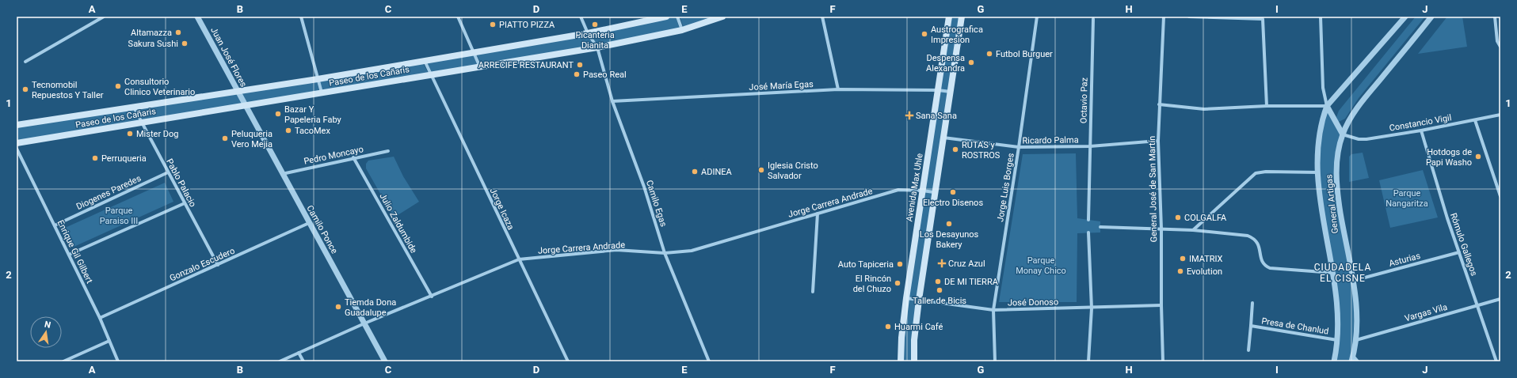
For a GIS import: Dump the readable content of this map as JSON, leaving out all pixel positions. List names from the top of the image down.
{
  "streets": {
    "main road": ["Paseo de los Cañaris", "Avenida Max Uhle"],
    "street": [
      "Juan José Flores",
      "José María Egas",
      "Octavio Paz",
      "Constancio Vigil",
      "Ricardo Palma",
      "Pedro Moncayo",
      "Pablo Palacio",
      "Jorge Luis Borges",
      "General José de San Martín",
      "Diogenes Paredes",
      "Jorge Carrera Andrade",
      "Camilo Egas",
      "General Artigas",
      "Jorge Icaza",
      "Julio Zaldumbide",
      "Camilo Ponce",
      "Rómulo Gallegos",
      "Enrique Gil Gilbert",
      "Asturias",
      "Gonzalo Escudero",
      "José Donoso",
      "Vargas Vila",
      "Presa de Chanlud"
    ]
  },
  "crossings": [
    ["Juan José Flores", "Paseo de los Cañaris"],
    ["Juan José Flores", "Camilo Ponce"],
    ["Paseo de los Cañaris", "Pablo Palacio"],
    ["Paseo de los Cañaris", "Camilo Egas"],
    ["Paseo de los Cañaris", "Jorge Icaza"],
    ["Paseo de los Cañaris", "Camilo Ponce"],
    ["José María Egas", "Avenida Max Uhle"],
    ["José María Egas", "Camilo Egas"],
    ["Octavio Paz", "Ricardo Palma"],
    ["Constancio Vigil", "General Artigas"],
    ["Constancio Vigil", "Rómulo Gallegos"],
    ["Ricardo Palma", "Jorge Luis Borges"],
    ["Ricardo Palma", "General José de San Martín"],
    ["Pedro Moncayo", "Julio Zaldumbide"],
    ["Pedro Moncayo", "Camilo Ponce"],
    ["Pablo Palacio", "Diogenes Paredes"],
    ["Pablo Palacio", "Gonzalo Escudero"],
    ["Avenida Max Uhle", "Jorge Carrera Andrade"],
    ["Avenida Max Uhle", "José Donoso"],
    ["Jorge Luis Borges", "José Donoso"],
    ["General José de San Martín", "José Donoso"],
    ["Diogenes Paredes", "Enrique Gil Gilbert"],
    ["Jorge Carrera Andrade", "Camilo Egas"],
    ["Jorge Carrera Andrade", "Jorge Icaza"],
    ["Jorge Carrera Andrade", "Julio Zaldumbide"],
    ["Jorge Carrera Andrade", "Camilo Ponce"],
    ["General Artigas", "Asturias"],
    ["General Artigas", "Vargas Vila"],
    ["General Artigas", "Presa de Chanlud"],
    ["Camilo Ponce", "Gonzalo Escudero"],
    ["Rómulo Gallegos", "Asturias"],
    ["Rómulo Gallegos", "Vargas Vila"],
    ["Enrique Gil Gilbert", "Gonzalo Escudero"]
  ],
  "districts": ["CIUDADELA EL CISNE"],
  "parks": ["Parque Nangaritza", "Parque Paraiso III", "Parque Monay Chico"],
  "places": {
    "other": [
      "PIATTO PIZZA",
      "Picanteria Dianita",
      "Altamazza",
      "Austrografica Impresion",
      "Sakura Sushi",
      "Futbol Burguer",
      "Despensa Alexandra",
      "ARRECIFE RESTAURANT",
      "Paseo Real",
      "Consultorio Clinico Veterinario",
      "Tecnomobil Repuestos Y Taller",
      "Bazar Y Papeleria Faby",
      "TacoMex",
      "Mister Dog",
      "Peluqueria Vero Mejia",
      "RUTAS y ROSTROS",
      "Hotdogs de Papi Washo",
      "Perruqueria",
      "Iglesia Cristo Salvador",
      "ADINEA",
      "Electro Disenos",
      "COLGALFA",
      "Los Desayunos Bakery",
      "IMATRIX",
      "Auto Tapiceria",
      "Evolution",
      "DE MI TIERRA",
      "El Rincón del Chuzo",
      "Taller de Bicis",
      "Tiemda Dona Guadalupe",
      "Huarmi Café"
    ],
    "health": ["Sana Sana", "Cruz Azul"]
  },
  "north": "top",
  "grid": {
    "columns": [
      "A",
      "B",
      "C",
      "D",
      "E",
      "F",
      "G",
      "H",
      "I",
      "J"
    ],
    "rows": ["1", "2"]
  }
}
